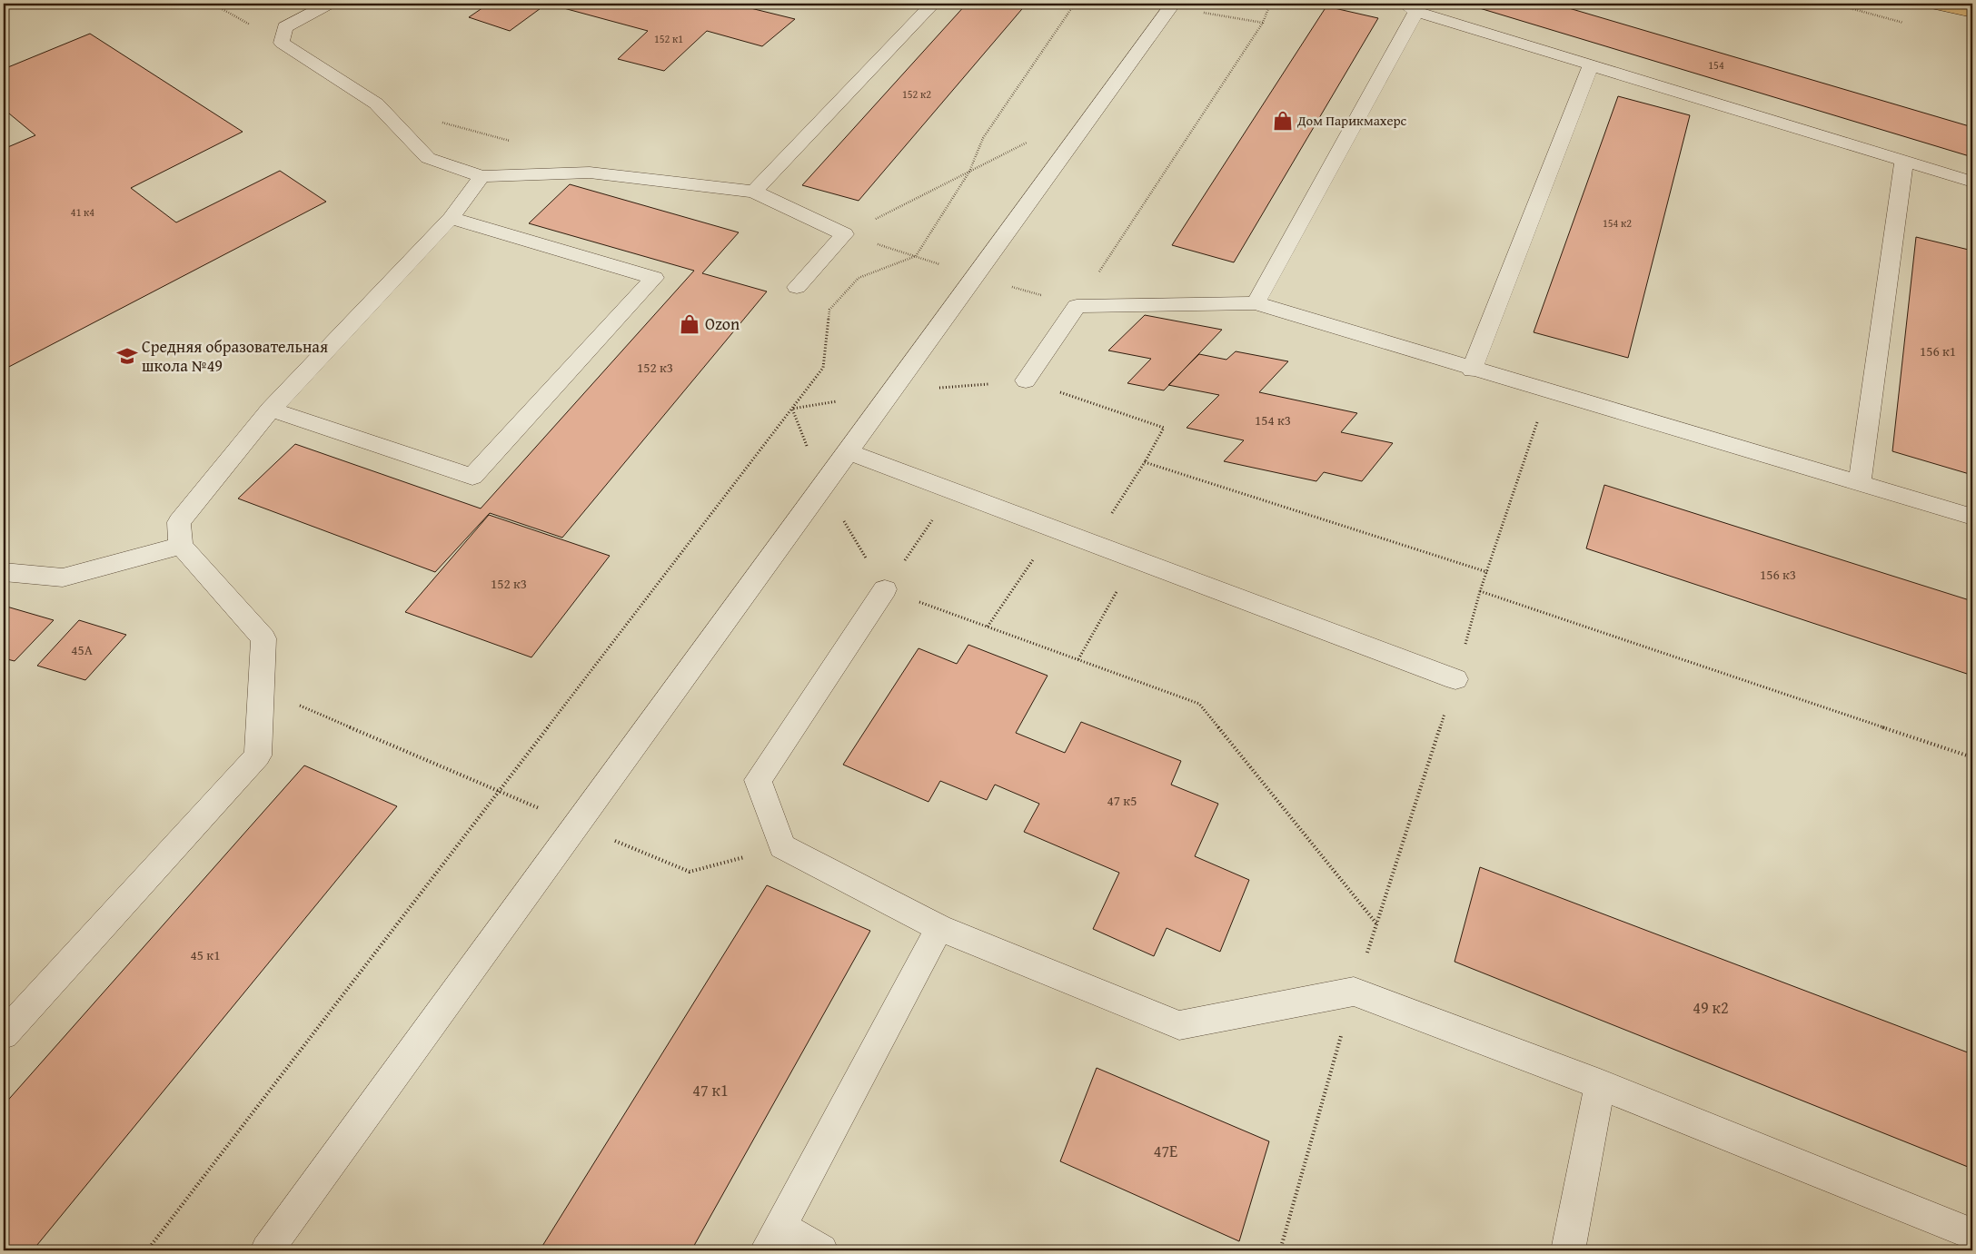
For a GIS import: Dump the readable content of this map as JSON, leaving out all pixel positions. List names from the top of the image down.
{
  "places": {
    "shop": ["Дом Парикмахерс", "Ozon"],
    "school or university": ["Средняя образовательная школа №49"]
  },
  "house_numbers": [
    "152 к1",
    "154",
    "152 к2",
    "41 к4",
    "154 к2",
    "156 к1",
    "152 к3",
    "154 к3",
    "156 к3",
    "152 к3",
    "45А",
    "47 к5",
    "45 к1",
    "49 к2",
    "47 к1",
    "47Е"
  ]
}
